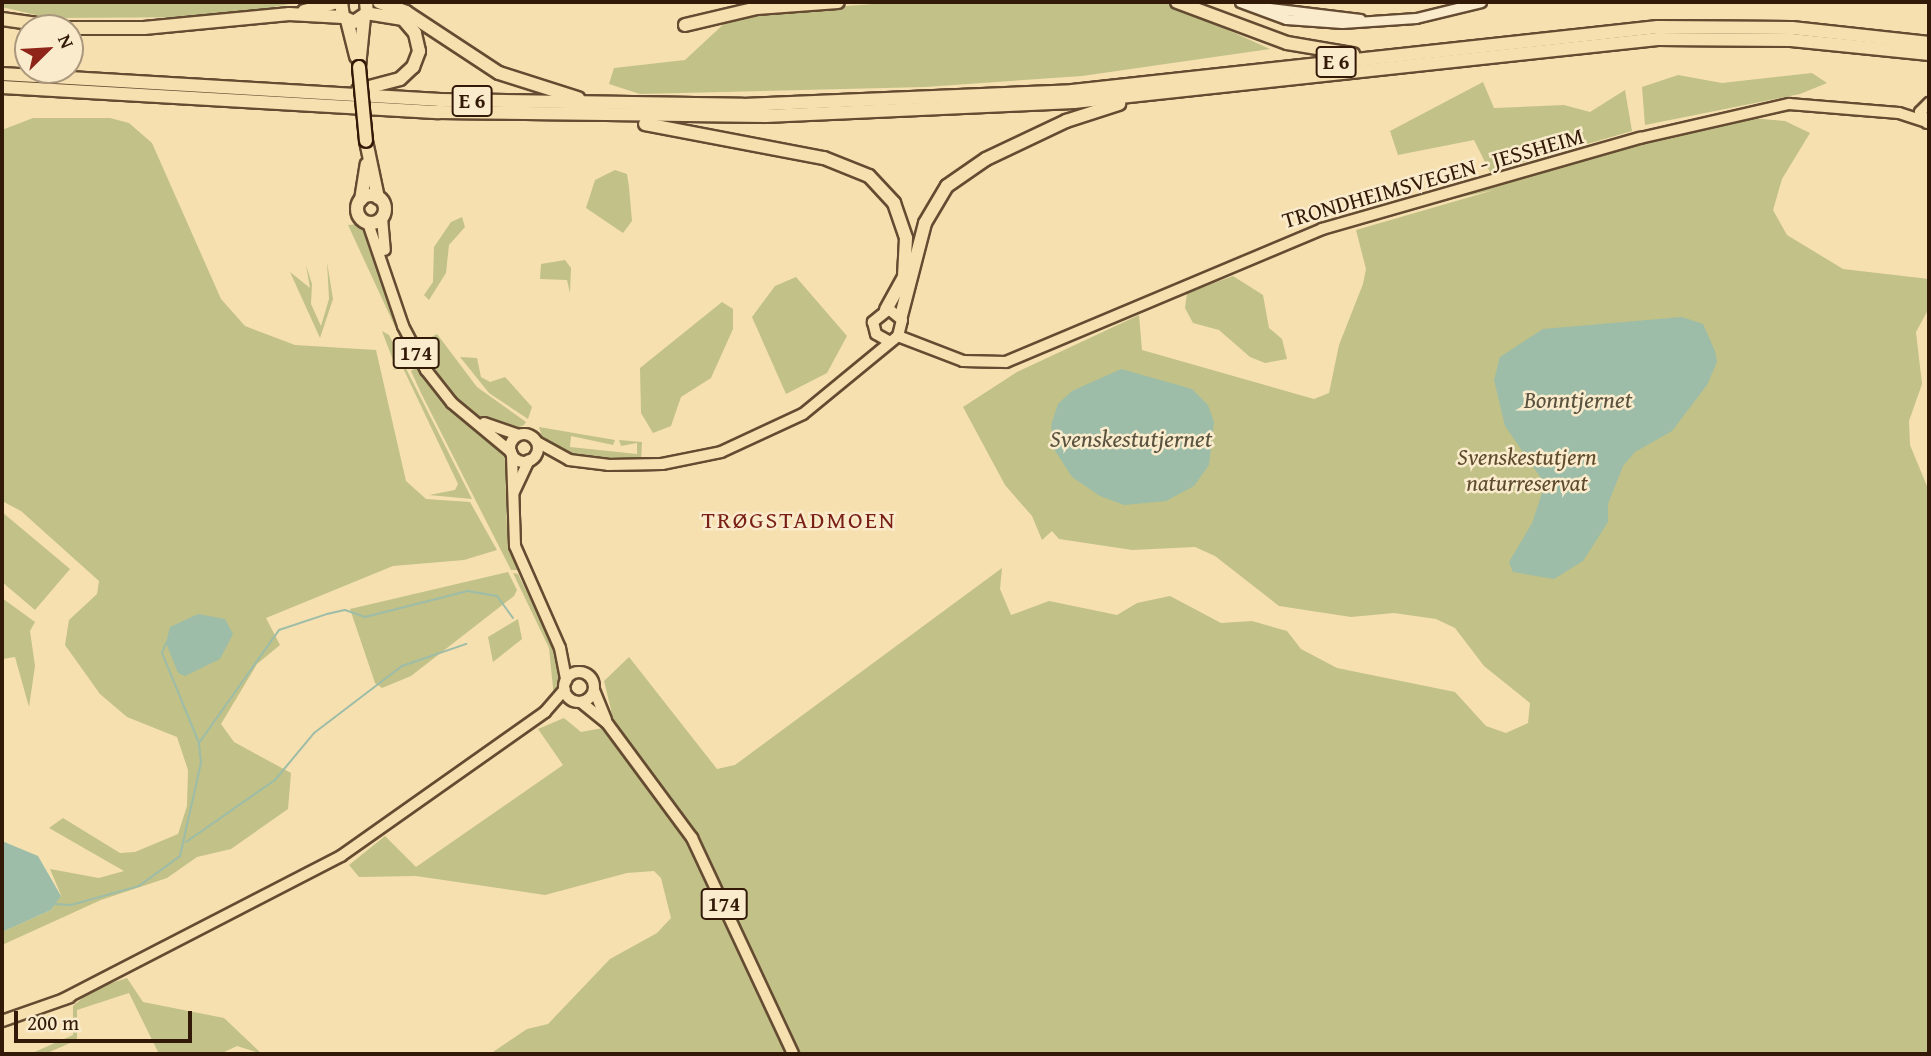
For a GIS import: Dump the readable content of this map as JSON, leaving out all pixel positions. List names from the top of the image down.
{
  "streets": {
    "highway": ["E 6"],
    "main road": ["TRONDHEIMSVEGEN - JESSHEIM", "174"]
  },
  "crossings": [
    ["E 6", "TRONDHEIMSVEGEN - JESSHEIM"]
  ],
  "districts": ["TRØGSTADMOEN"],
  "water": ["Bonntjernet", "Svenskestutjernet"],
  "parks": ["Svenskestutjern naturreservat"],
  "scale_bar": "200 m",
  "north": "top right"
}
